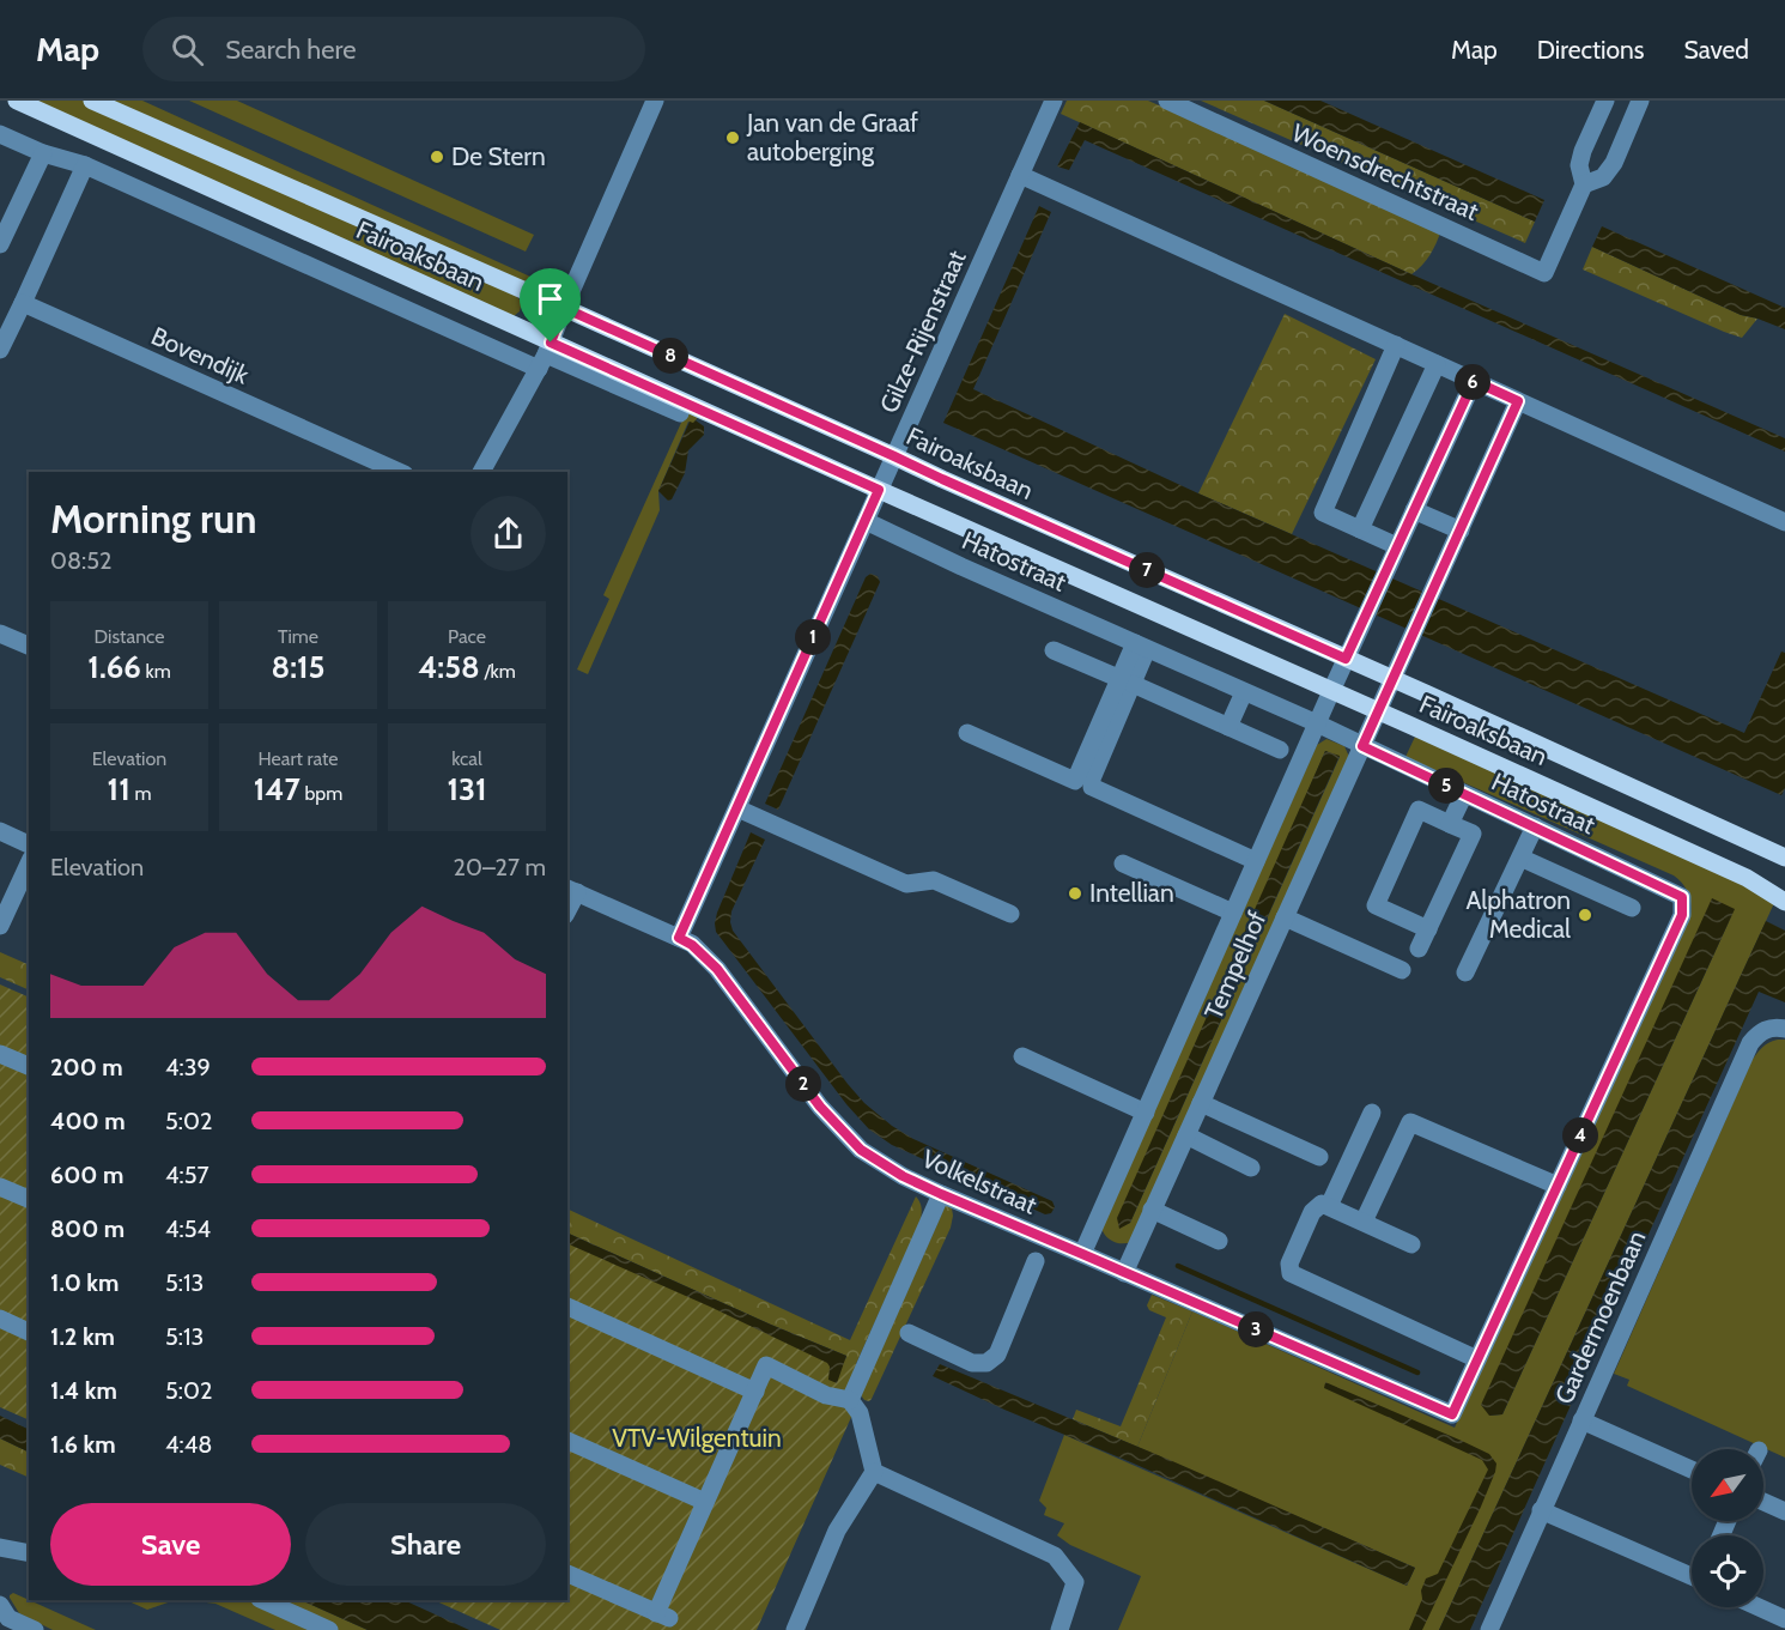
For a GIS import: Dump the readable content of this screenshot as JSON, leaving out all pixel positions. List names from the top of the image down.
{
  "streets": {
    "main road": ["Fairoaksbaan"],
    "street": [
      "Woensdrechtstraat",
      "Gilze-Rijenstraat",
      "Bovendijk",
      "Hatostraat",
      "Tempelhof",
      "Volkelstraat",
      "Gardermoenbaan"
    ]
  },
  "crossings": [
    ["Fairoaksbaan", "Gilze-Rijenstraat"],
    ["Fairoaksbaan", "Tempelhof"],
    ["Gilze-Rijenstraat", "Hatostraat"],
    ["Gilze-Rijenstraat", "Volkelstraat"],
    ["Hatostraat", "Tempelhof"],
    ["Hatostraat", "Volkelstraat"],
    ["Tempelhof", "Volkelstraat"]
  ],
  "parks": ["VTV-Wilgentuin"],
  "places": [
    "Jan van de Graaf autoberging",
    "De Stern",
    "Intellian",
    "Alphatron Medical"
  ],
  "north": "bottom left",
  "page": {
    "header": "Map",
    "search": "Search here",
    "nav": ["Map", "Directions", "Saved"],
    "pins": [
      "8",
      "6",
      "7",
      "1",
      "5",
      "2",
      "4",
      "3"
    ],
    "heading": ["Morning run", "08:52"],
    "stats": [
      ["Distance", "1.66 km"],
      ["Time", "8:15"],
      ["Pace", "4:58 /km"],
      ["Elevation", "11 m"],
      ["Heart rate", "147 bpm"],
      ["kcal", "131"]
    ],
    "chart": ["Elevation", "20–27 m"],
    "list": [
      {
        "name": "200 m",
        "note": "4:39"
      },
      {
        "name": "400 m",
        "note": "5:02"
      },
      {
        "name": "600 m",
        "note": "4:57"
      },
      {
        "name": "800 m",
        "note": "4:54"
      },
      {
        "name": "1.0 km",
        "note": "5:13"
      },
      {
        "name": "1.2 km",
        "note": "5:13"
      },
      {
        "name": "1.4 km",
        "note": "5:02"
      },
      {
        "name": "1.6 km",
        "note": "4:48"
      }
    ],
    "buttons": ["Save", "Share"]
  }
}
